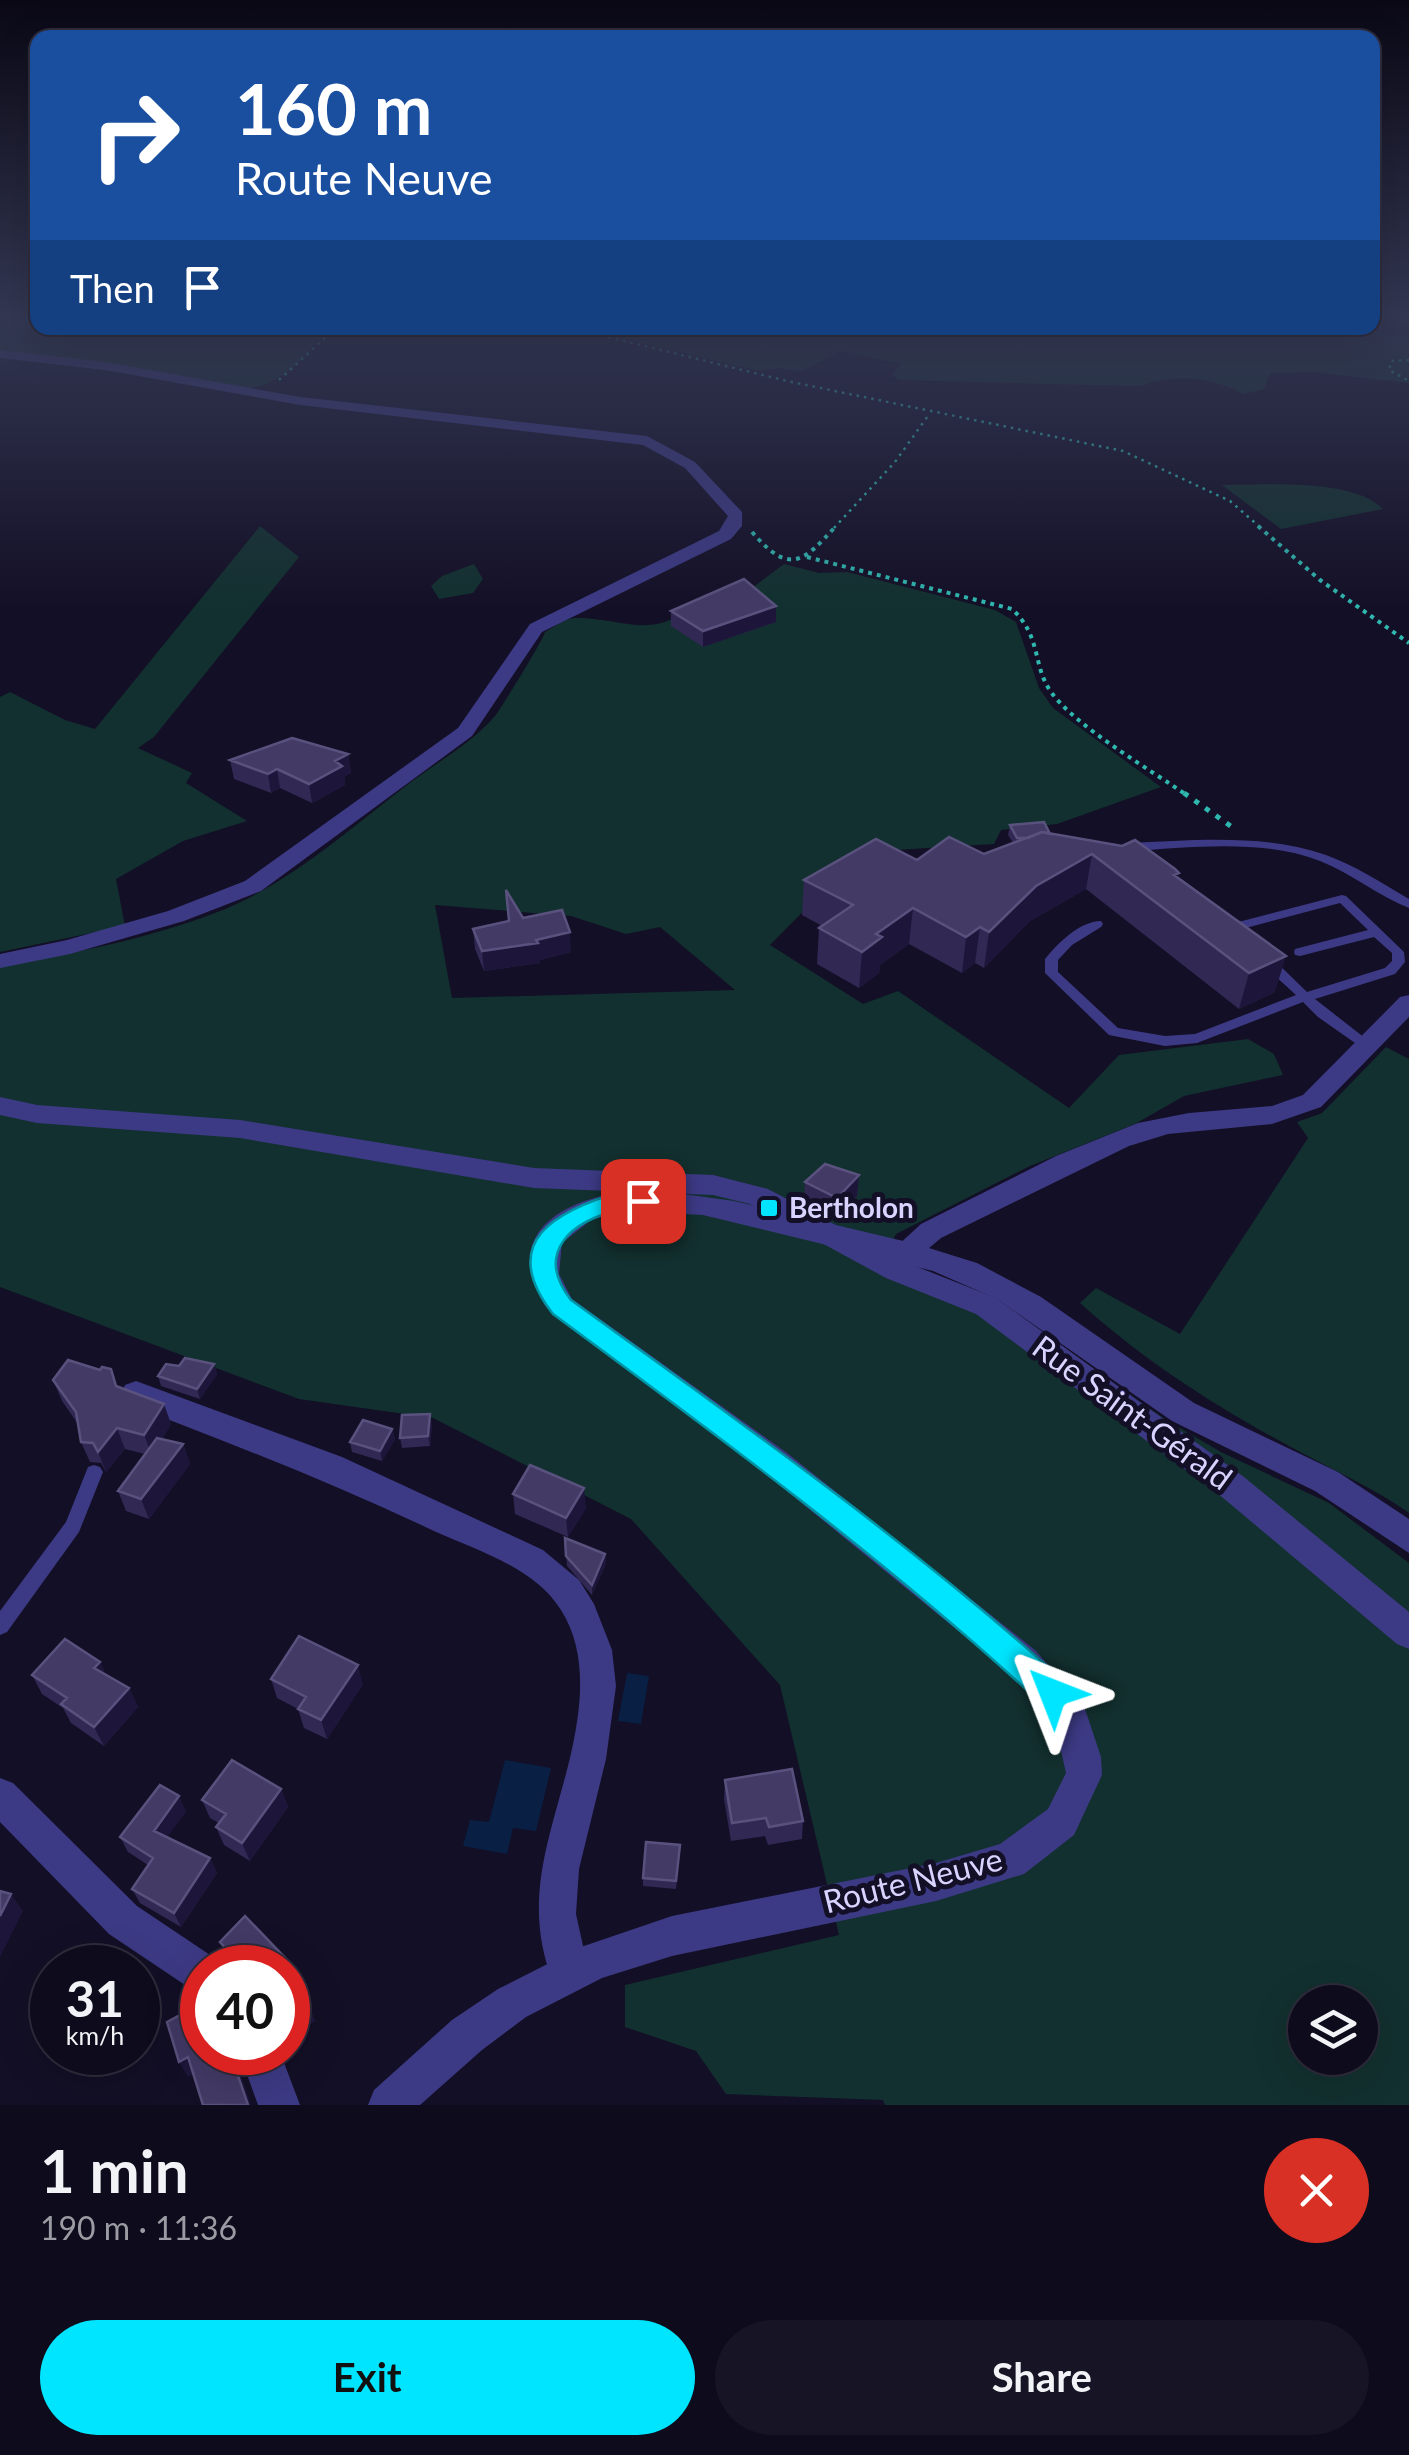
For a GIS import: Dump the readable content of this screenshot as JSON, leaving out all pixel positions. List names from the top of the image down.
{
  "streets": {
    "street": ["Rue Saint-Gérald", "Route Neuve"]
  },
  "crossings": [
    ["Rue Saint-Gérald", "Route Neuve"]
  ],
  "places": {
    "transit": ["Bertholon"]
  },
  "page": {
    "turn": ["160 m", "Route Neuve"],
    "then": "Then",
    "speed": "31 km/h",
    "limit": "40",
    "heading": ["1 min", "190 m · 11:36"],
    "buttons": ["Exit", "Share"]
  }
}
